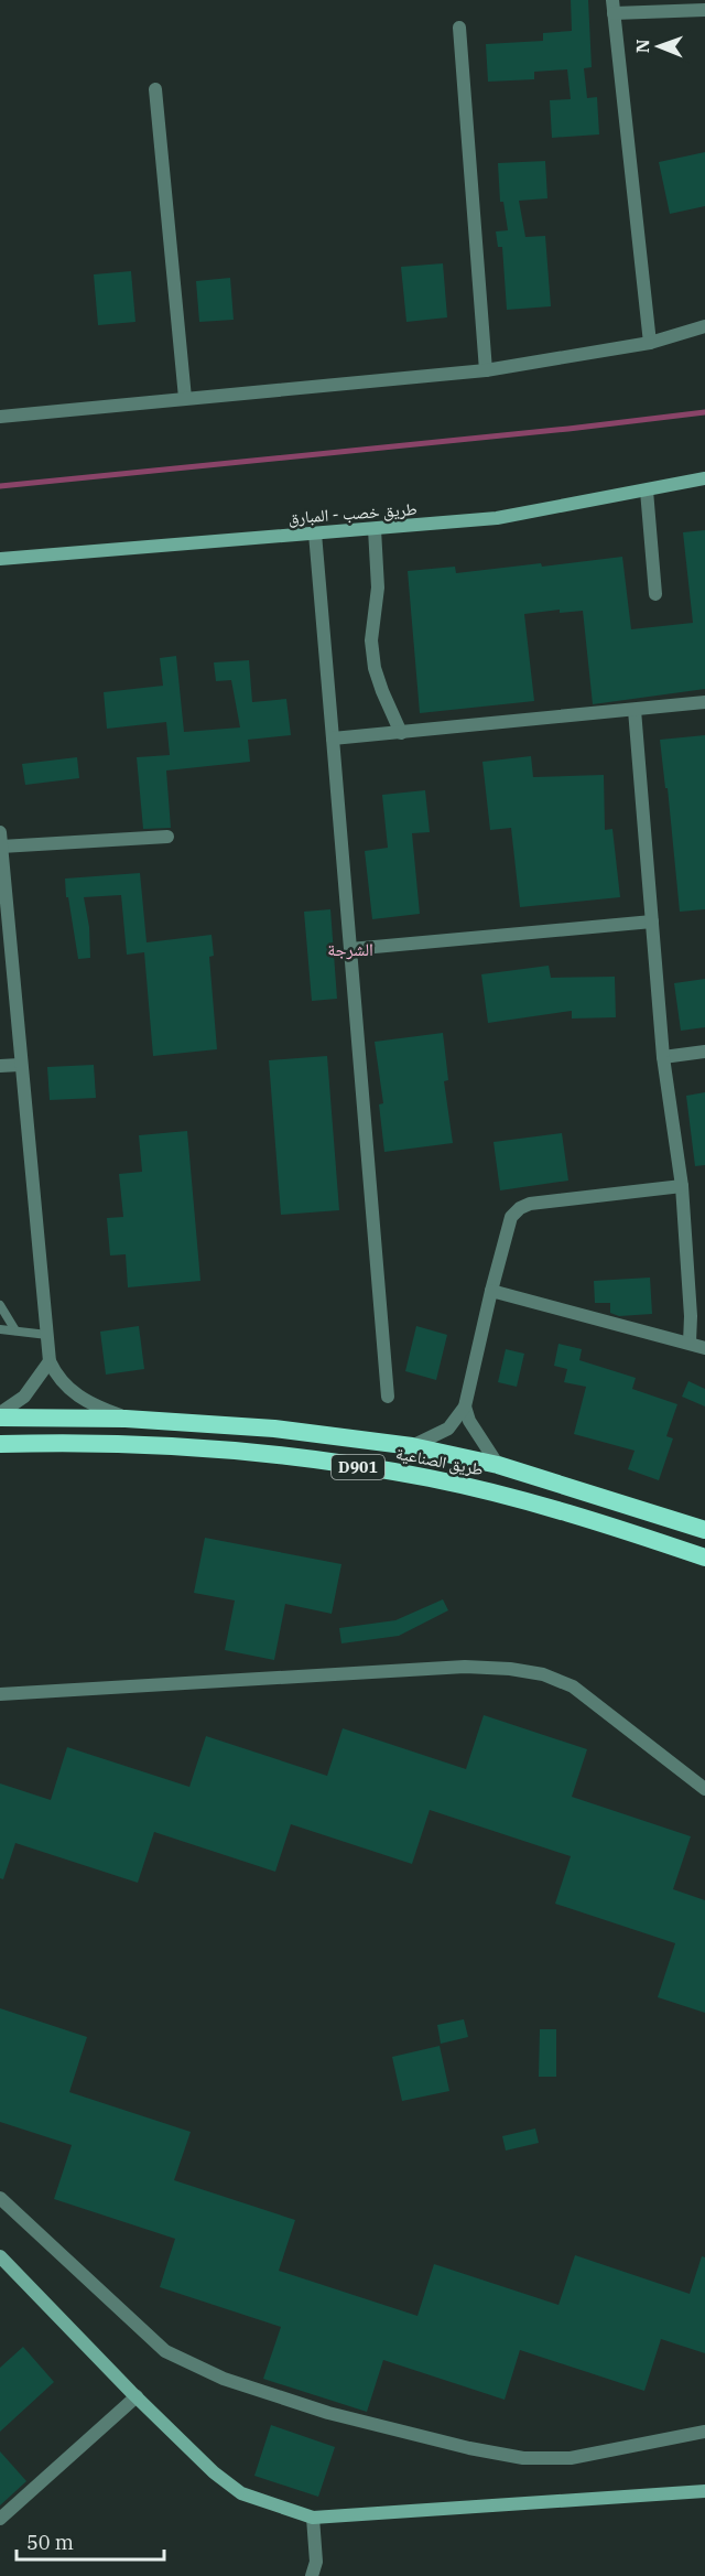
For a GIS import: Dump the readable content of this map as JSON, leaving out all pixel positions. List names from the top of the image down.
{
  "streets": {
    "highway": ["طريق الصناعية", "D901"],
    "main road": ["طريق خصب - المبارق"]
  },
  "districts": ["الشرجة"],
  "scale_bar": "50 m",
  "north": "left"
}
